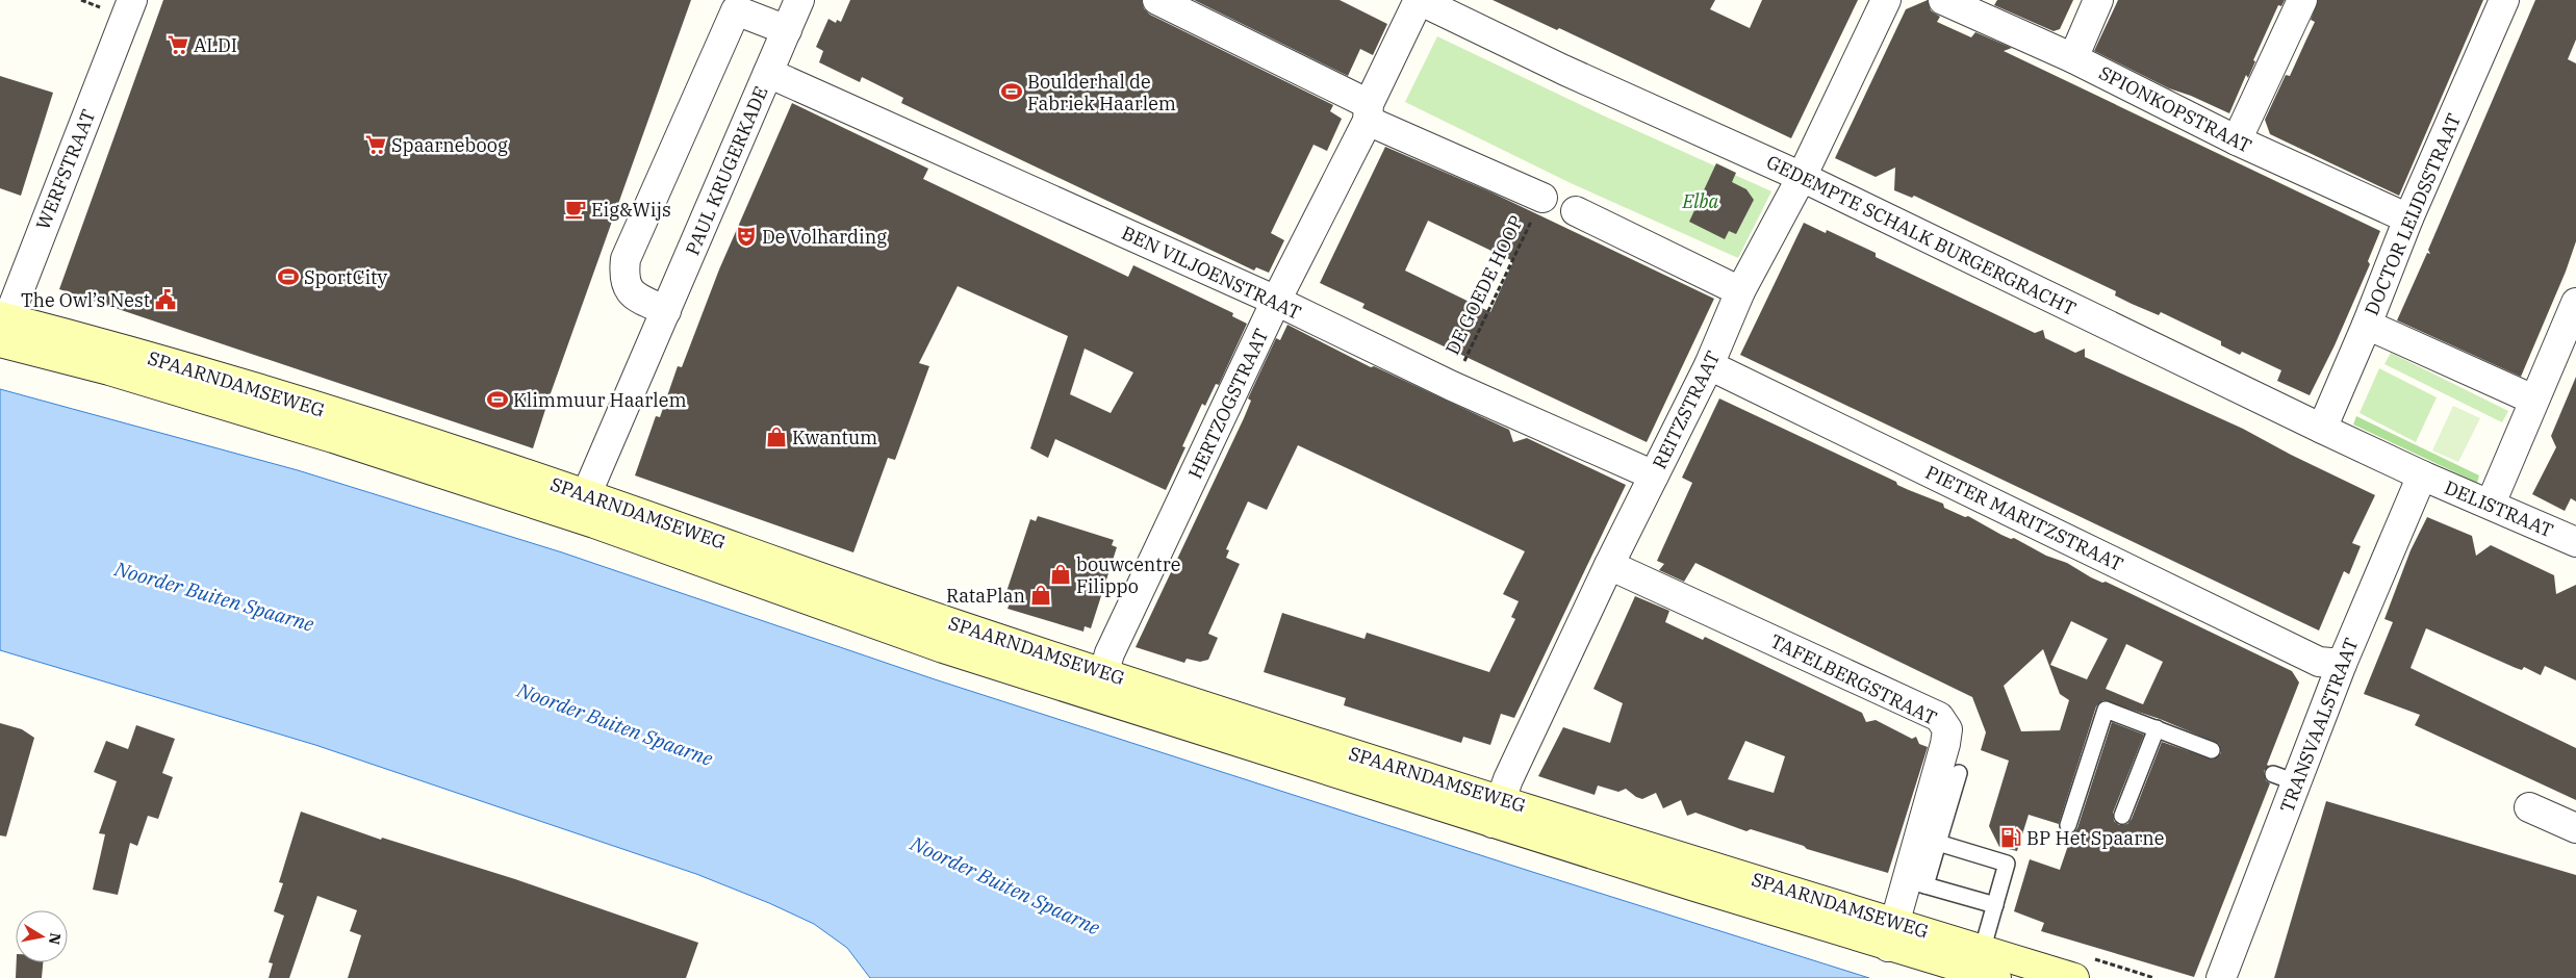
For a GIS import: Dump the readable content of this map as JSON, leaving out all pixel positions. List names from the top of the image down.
{
  "streets": {
    "main road": ["SPAARNDAMSEWEG"],
    "street": [
      "SPIONKOPSTRAAT",
      "WERFSTRAAT",
      "PAUL KRUGERKADE",
      "DOCTOR LEIJDSSTRAAT",
      "GEDEMPTE SCHALK BURGERGRACHT",
      "BEN VILJOENSTRAAT",
      "HERTZOGSTRAAT",
      "REITZSTRAAT",
      "DELISTRAAT",
      "PIETER MARITZSTRAAT",
      "TAFELBERGSTRAAT",
      "TRANSVAALSTRAAT"
    ],
    "path": ["DE GOEDE HOOP"]
  },
  "crossings": [
    ["SPIONKOPSTRAAT", "DOCTOR LEIJDSSTRAAT"],
    ["WERFSTRAAT", "SPAARNDAMSEWEG"],
    ["PAUL KRUGERKADE", "BEN VILJOENSTRAAT"],
    ["PAUL KRUGERKADE", "SPAARNDAMSEWEG"],
    ["DOCTOR LEIJDSSTRAAT", "GEDEMPTE SCHALK BURGERGRACHT"],
    ["GEDEMPTE SCHALK BURGERGRACHT", "HERTZOGSTRAAT"],
    ["GEDEMPTE SCHALK BURGERGRACHT", "REITZSTRAAT"],
    ["GEDEMPTE SCHALK BURGERGRACHT", "DELISTRAAT"],
    ["GEDEMPTE SCHALK BURGERGRACHT", "TRANSVAALSTRAAT"],
    ["BEN VILJOENSTRAAT", "DE GOEDE HOOP"],
    ["BEN VILJOENSTRAAT", "HERTZOGSTRAAT"],
    ["BEN VILJOENSTRAAT", "REITZSTRAAT"],
    ["SPAARNDAMSEWEG", "HERTZOGSTRAAT"],
    ["SPAARNDAMSEWEG", "REITZSTRAAT"],
    ["SPAARNDAMSEWEG", "TAFELBERGSTRAAT"],
    ["REITZSTRAAT", "PIETER MARITZSTRAAT"],
    ["REITZSTRAAT", "TAFELBERGSTRAAT"],
    ["DELISTRAAT", "TRANSVAALSTRAAT"],
    ["PIETER MARITZSTRAAT", "TRANSVAALSTRAAT"]
  ],
  "water": ["Noorder Buiten Spaarne"],
  "parks": ["Elba"],
  "places": {
    "supermarket": ["ALDI", "Spaarneboog"],
    "sports": ["Boulderhal de Fabriek Haarlem", "SportCity", "Klimmuur Haarlem"],
    "cafe": ["Eig&Wijs"],
    "theatre": ["De Volharding"],
    "public building": ["The Owl’s Nest"],
    "shop": ["Kwantum", "bouwcentre Filippo", "RataPlan"],
    "fuel station": ["BP Het Spaarne"]
  },
  "north": "right"
}
